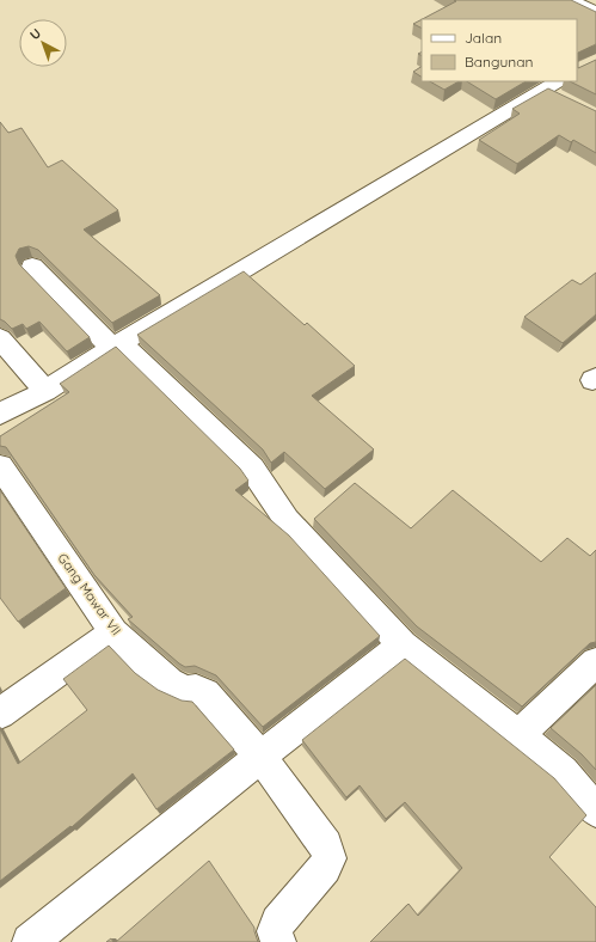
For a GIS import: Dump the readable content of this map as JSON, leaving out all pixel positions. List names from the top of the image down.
{
  "streets": {
    "street": ["Gang Mawar VII"]
  },
  "legend": ["Jalan", "Bangunan"],
  "north": "top left"
}
